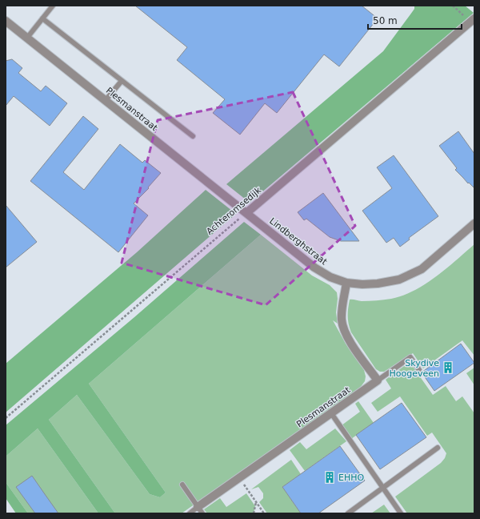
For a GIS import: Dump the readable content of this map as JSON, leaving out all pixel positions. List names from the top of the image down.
{
  "streets": {
    "street": ["Plesmanstraat", "Achteromsedijk", "Lindberghstraat"]
  },
  "crossings": [
    ["Plesmanstraat", "Achteromsedijk"],
    ["Plesmanstraat", "Lindberghstraat"],
    ["Achteromsedijk", "Lindberghstraat"]
  ],
  "places": {
    "building": ["Skydive Hoogeveen", "EHHO"]
  },
  "scale_bar": "50 m"
}
